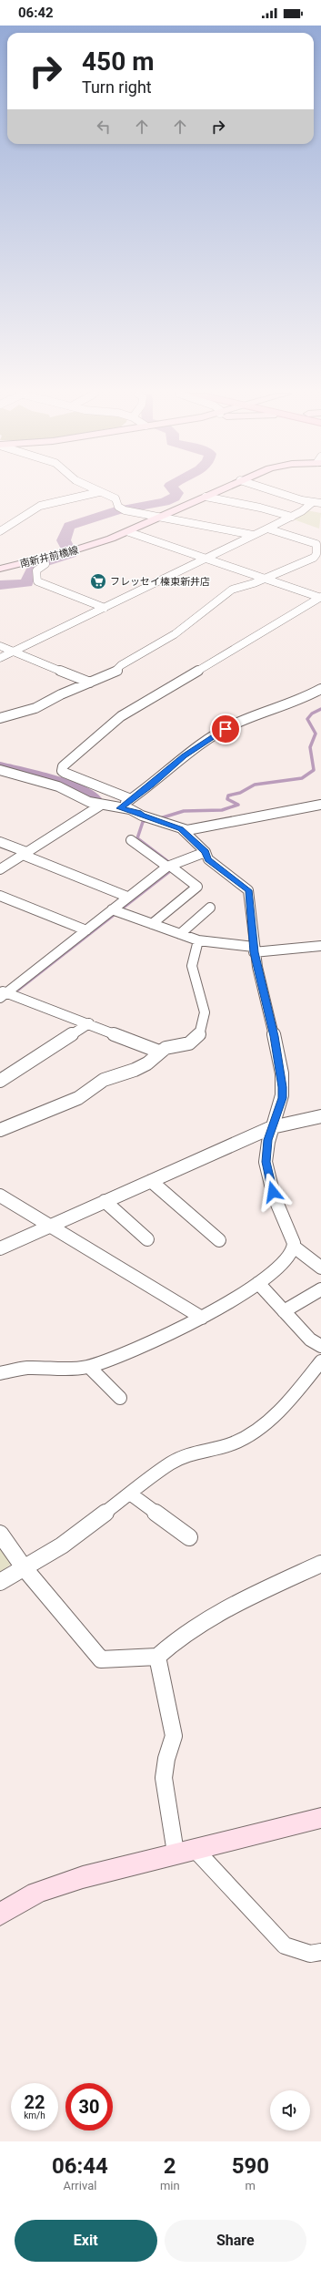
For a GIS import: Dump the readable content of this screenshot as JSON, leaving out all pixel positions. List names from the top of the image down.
{
  "streets": {
    "main road": ["南新井前橋線"]
  },
  "places": {
    "supermarket": ["フレッセイ榛東新井店"]
  },
  "page": {
    "status": "06:42",
    "turn": ["450 m", "Turn right"],
    "speed": "22 km/h",
    "limit": "30",
    "eta": [
      "06:44",
      "Arrival",
      "2",
      "min",
      "590",
      "m"
    ],
    "buttons": ["Exit", "Share"]
  }
}
